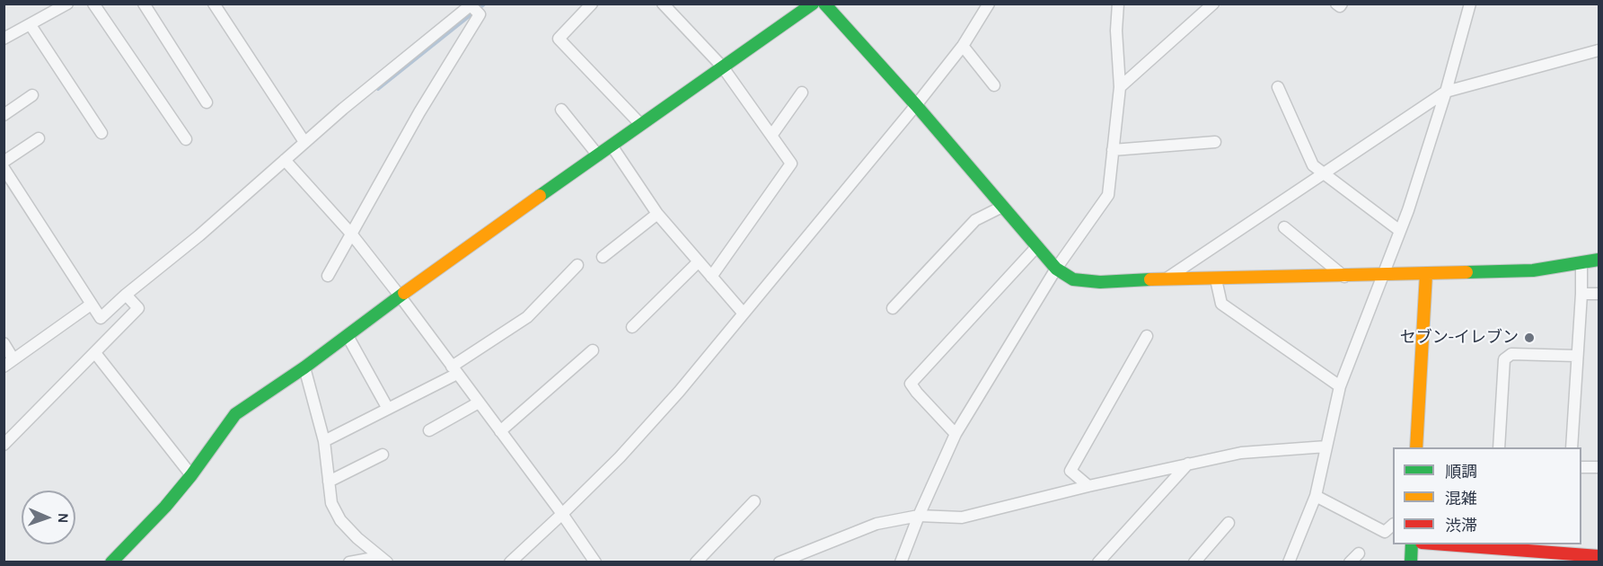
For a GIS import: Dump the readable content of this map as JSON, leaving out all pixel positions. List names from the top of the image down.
{
  "places": ["セブン-イレブン"],
  "legend": ["順調", "混雑", "渋滞"],
  "north": "right"
}
